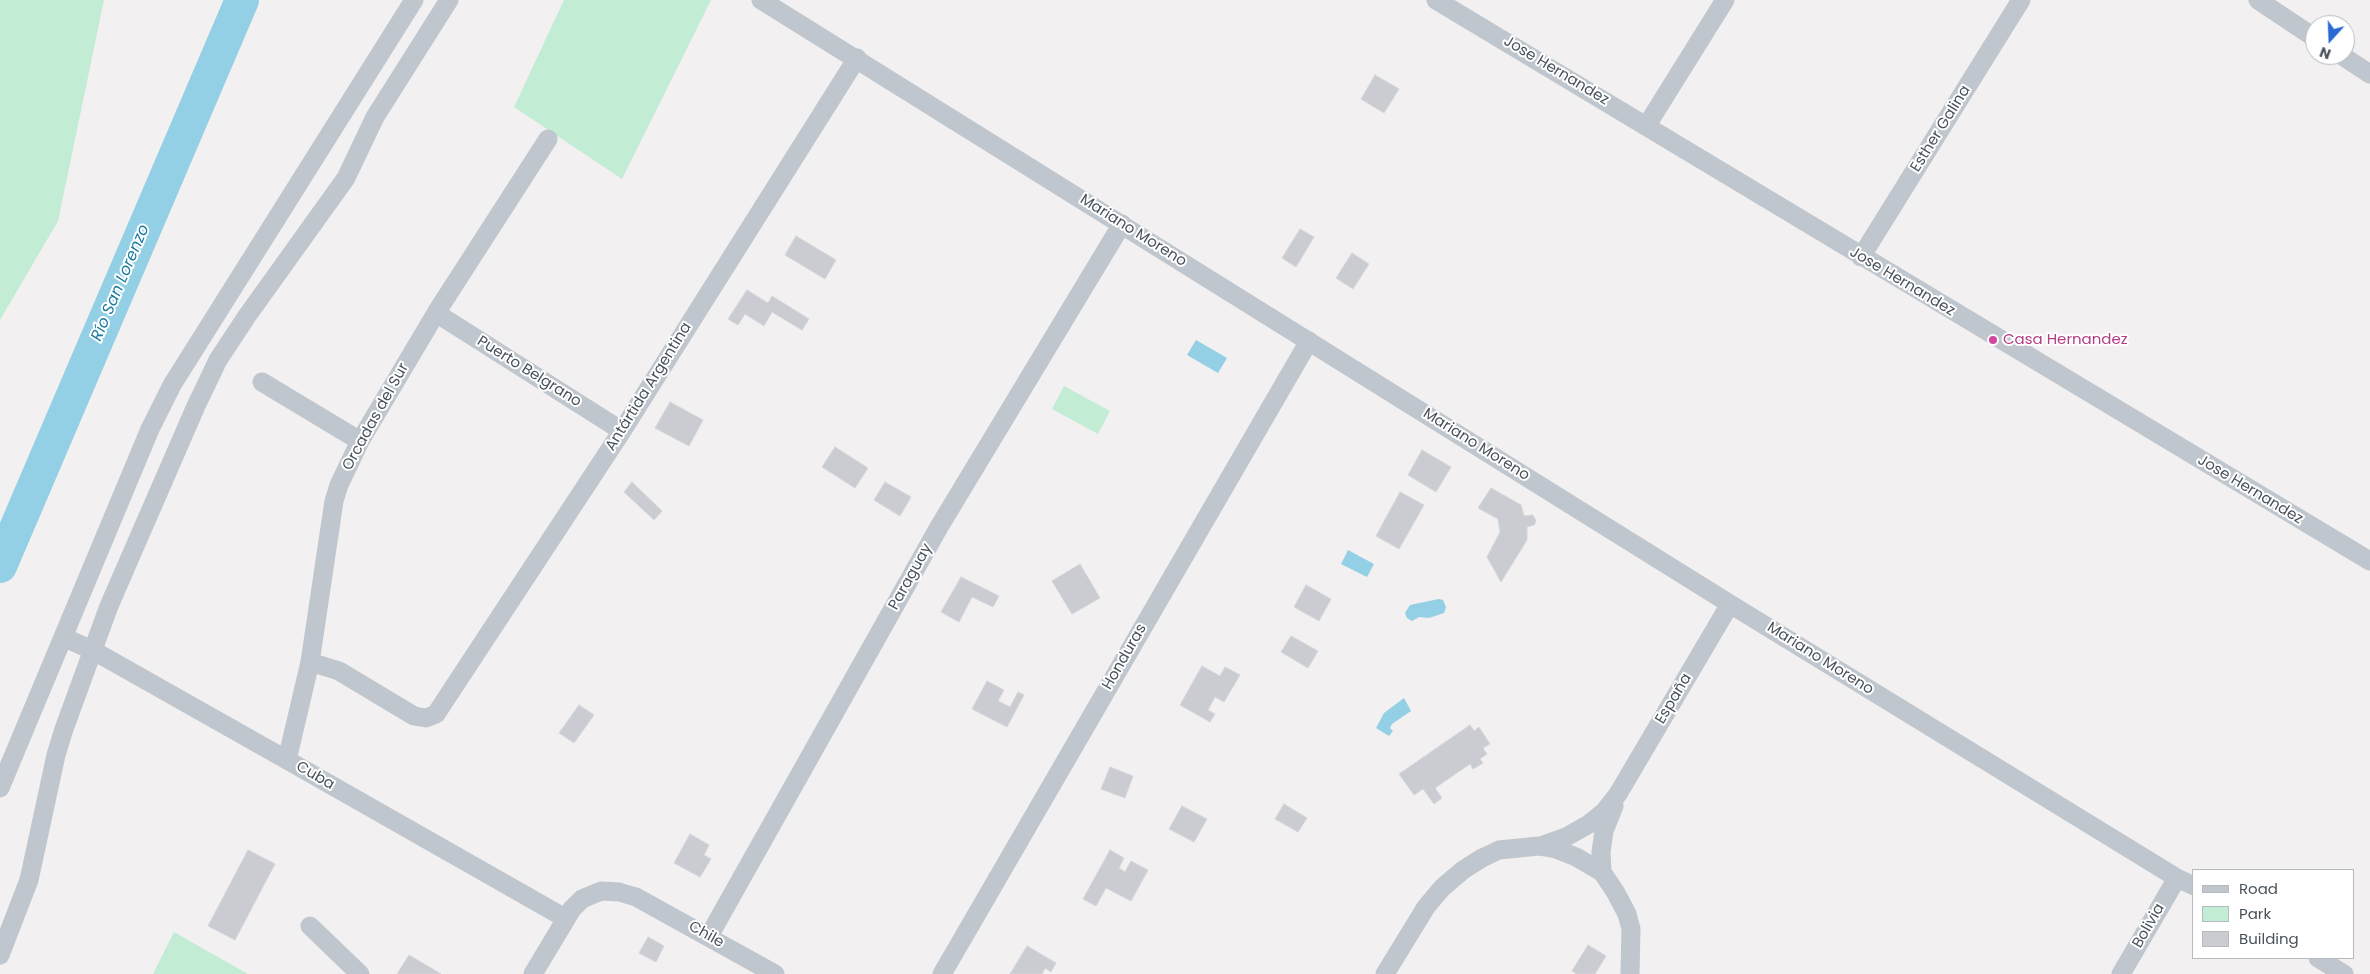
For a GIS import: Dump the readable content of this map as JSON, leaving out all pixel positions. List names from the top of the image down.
{
  "streets": {
    "street": [
      "Jose Hernandez",
      "Esther Galina",
      "Mariano Moreno",
      "Puerto Belgrano",
      "Antártida Argentina",
      "Orcadas del Sur",
      "Paraguay",
      "Honduras",
      "España",
      "Cuba",
      "Bolivia",
      "Chile"
    ]
  },
  "crossings": [
    ["Jose Hernandez", "Esther Galina"],
    ["Mariano Moreno", "Antártida Argentina"],
    ["Mariano Moreno", "Paraguay"],
    ["Mariano Moreno", "Honduras"],
    ["Mariano Moreno", "España"],
    ["Mariano Moreno", "Bolivia"],
    ["Puerto Belgrano", "Antártida Argentina"],
    ["Puerto Belgrano", "Orcadas del Sur"],
    ["Antártida Argentina", "Orcadas del Sur"],
    ["Orcadas del Sur", "Cuba"],
    ["Paraguay", "Chile"],
    ["Cuba", "Chile"]
  ],
  "water": ["Río San Lorenzo"],
  "places": ["Casa Hernandez"],
  "legend": ["Road", "Park", "Building"],
  "north": "bottom"
}
